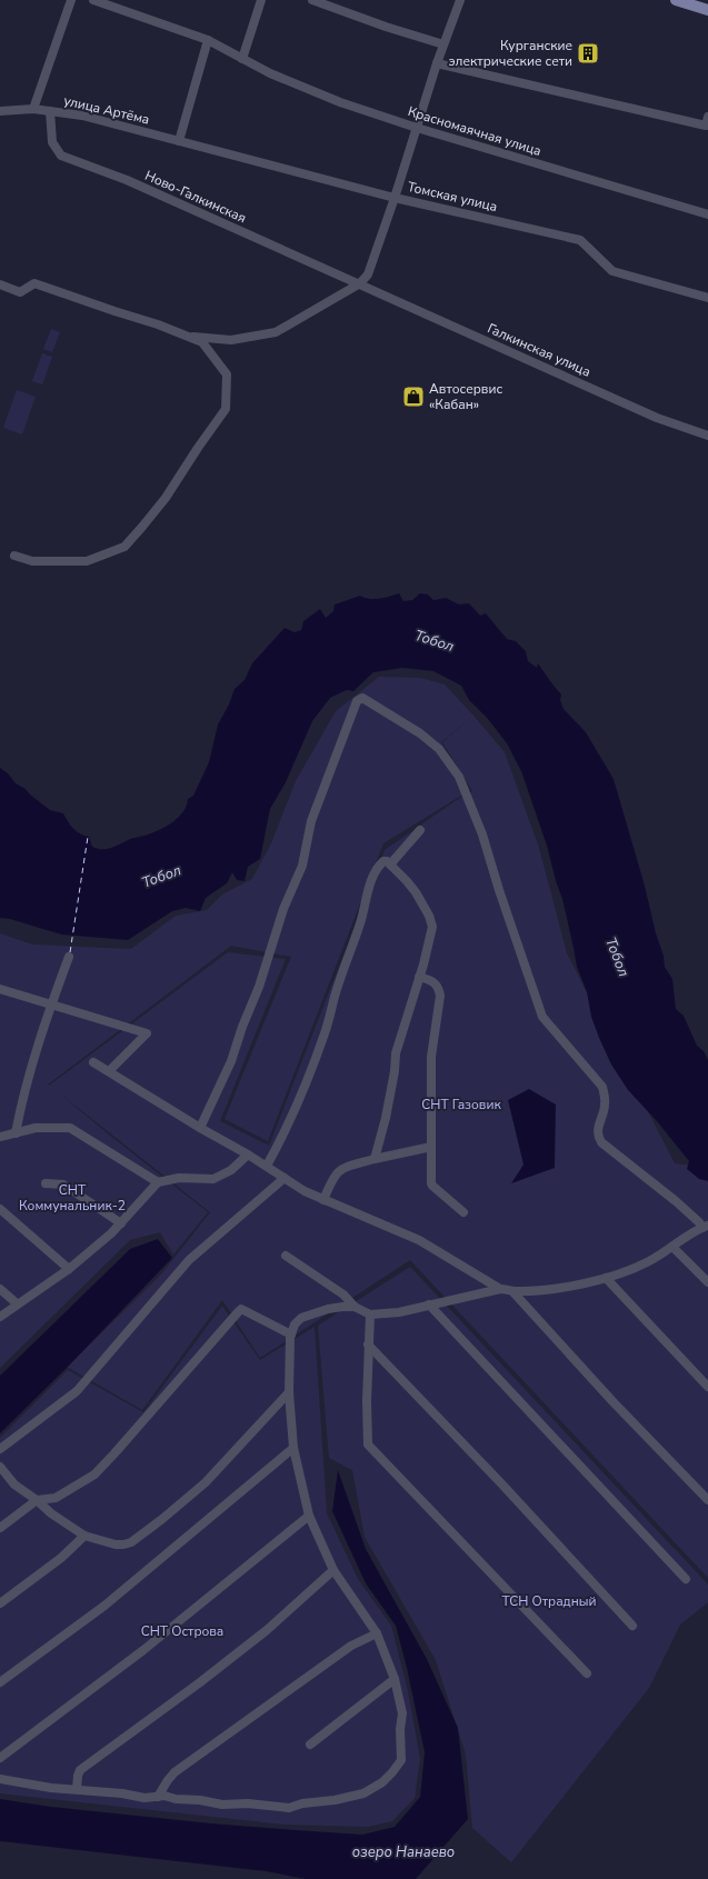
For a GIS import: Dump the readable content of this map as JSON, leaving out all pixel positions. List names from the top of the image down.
{
  "streets": {
    "street": [
      "улица Артёма",
      "Красномаячная улица",
      "Ново-Галкинская",
      "Томская улица",
      "Галкинская улица"
    ]
  },
  "crossings": [
    ["улица Артёма", "Ново-Галкинская"],
    ["улица Артёма", "Томская улица"],
    ["Ново-Галкинская", "Галкинская улица"]
  ],
  "water": ["Тобол", "озеро Нанаево"],
  "parks": [
    "СНТ Газовик",
    "СНТ Коммунальник-2",
    "ТСН Отрадный",
    "СНТ Острова"
  ],
  "places": {
    "building": ["Курганские электрические сети"],
    "shop": ["Автосервис «Кабан»"]
  }
}
